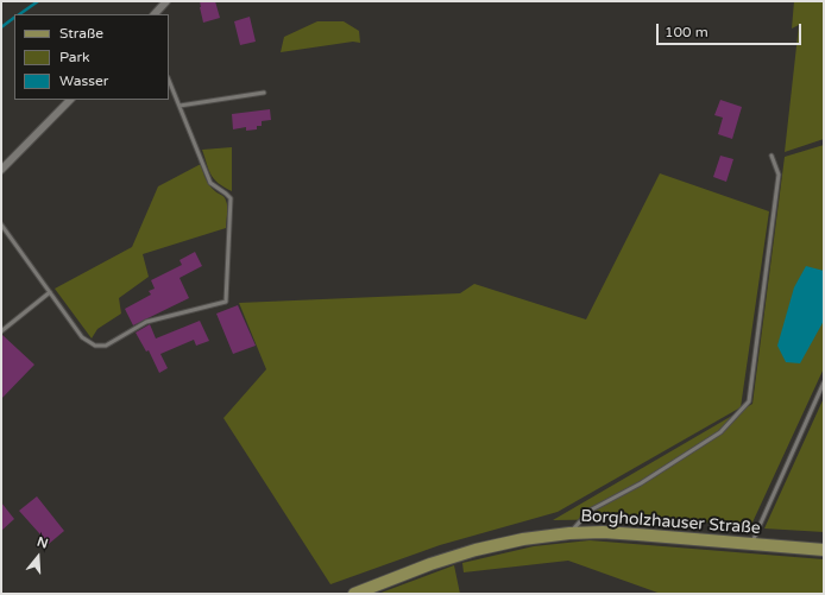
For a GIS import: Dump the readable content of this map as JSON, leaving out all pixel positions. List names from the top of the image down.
{
  "streets": {
    "main road": ["Borgholzhauser Straße"]
  },
  "legend": ["Straße", "Park", "Wasser"],
  "scale_bar": "100 m",
  "north": "top"
}
